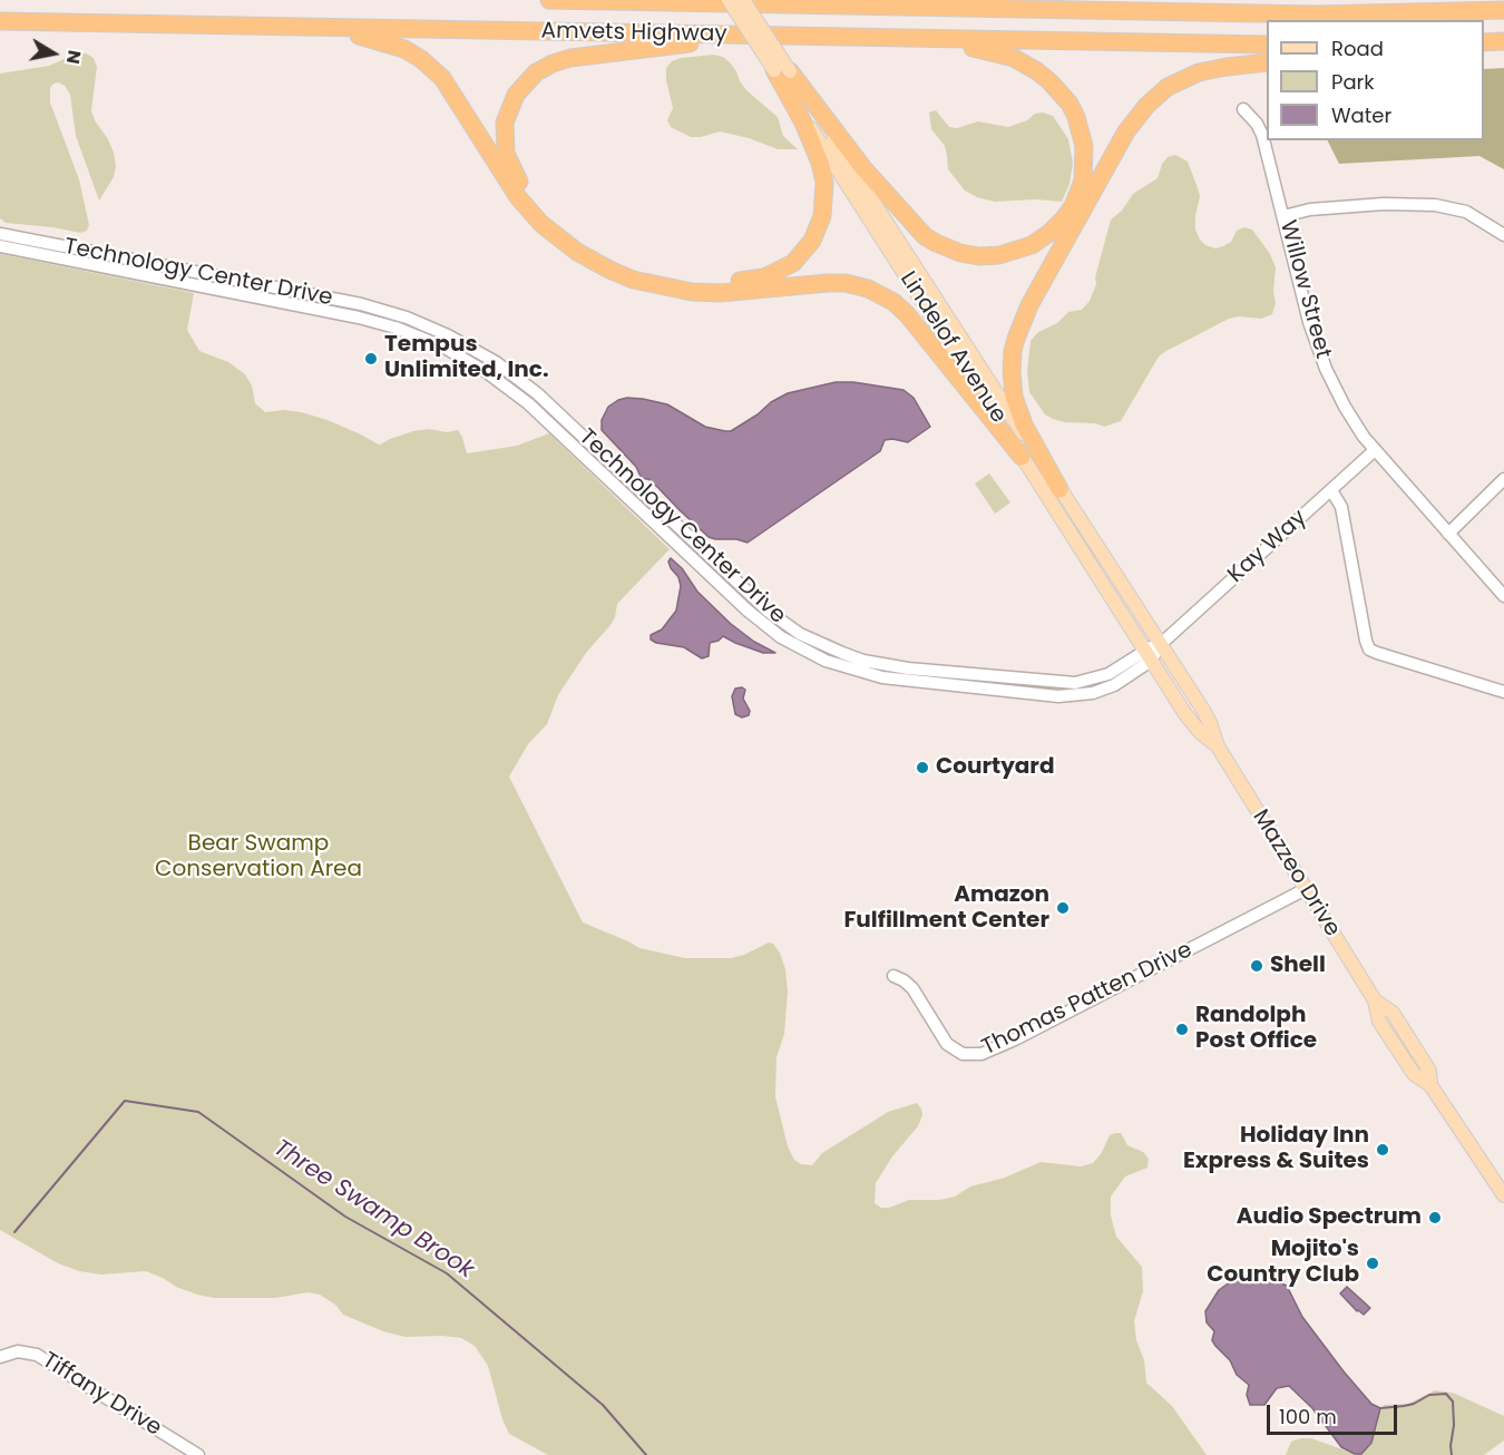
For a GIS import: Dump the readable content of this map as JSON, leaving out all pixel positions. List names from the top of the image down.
{
  "streets": {
    "highway": ["Amvets Highway"],
    "main road": ["Lindelof Avenue", "Mazzeo Drive"],
    "street": [
      "Technology Center Drive",
      "Willow Street",
      "Kay Way",
      "Thomas Patten Drive",
      "Tiffany Drive"
    ]
  },
  "crossings": [
    ["Amvets Highway", "Lindelof Avenue"],
    ["Technology Center Drive", "Lindelof Avenue"],
    ["Technology Center Drive", "Kay Way"],
    ["Willow Street", "Kay Way"],
    ["Lindelof Avenue", "Kay Way"],
    ["Lindelof Avenue", "Mazzeo Drive"],
    ["Mazzeo Drive", "Thomas Patten Drive"]
  ],
  "water": ["Three Swamp Brook"],
  "parks": ["Bear Swamp Conservation Area"],
  "places": [
    "Tempus Unlimited, Inc.",
    "Courtyard",
    "Amazon Fulfillment Center",
    "Shell",
    "Randolph Post Office",
    "Holiday Inn Express & Suites",
    "Audio Spectrum",
    "Mojito's Country Club"
  ],
  "legend": ["Road", "Park", "Water"],
  "scale_bar": "100 m",
  "north": "right"
}
